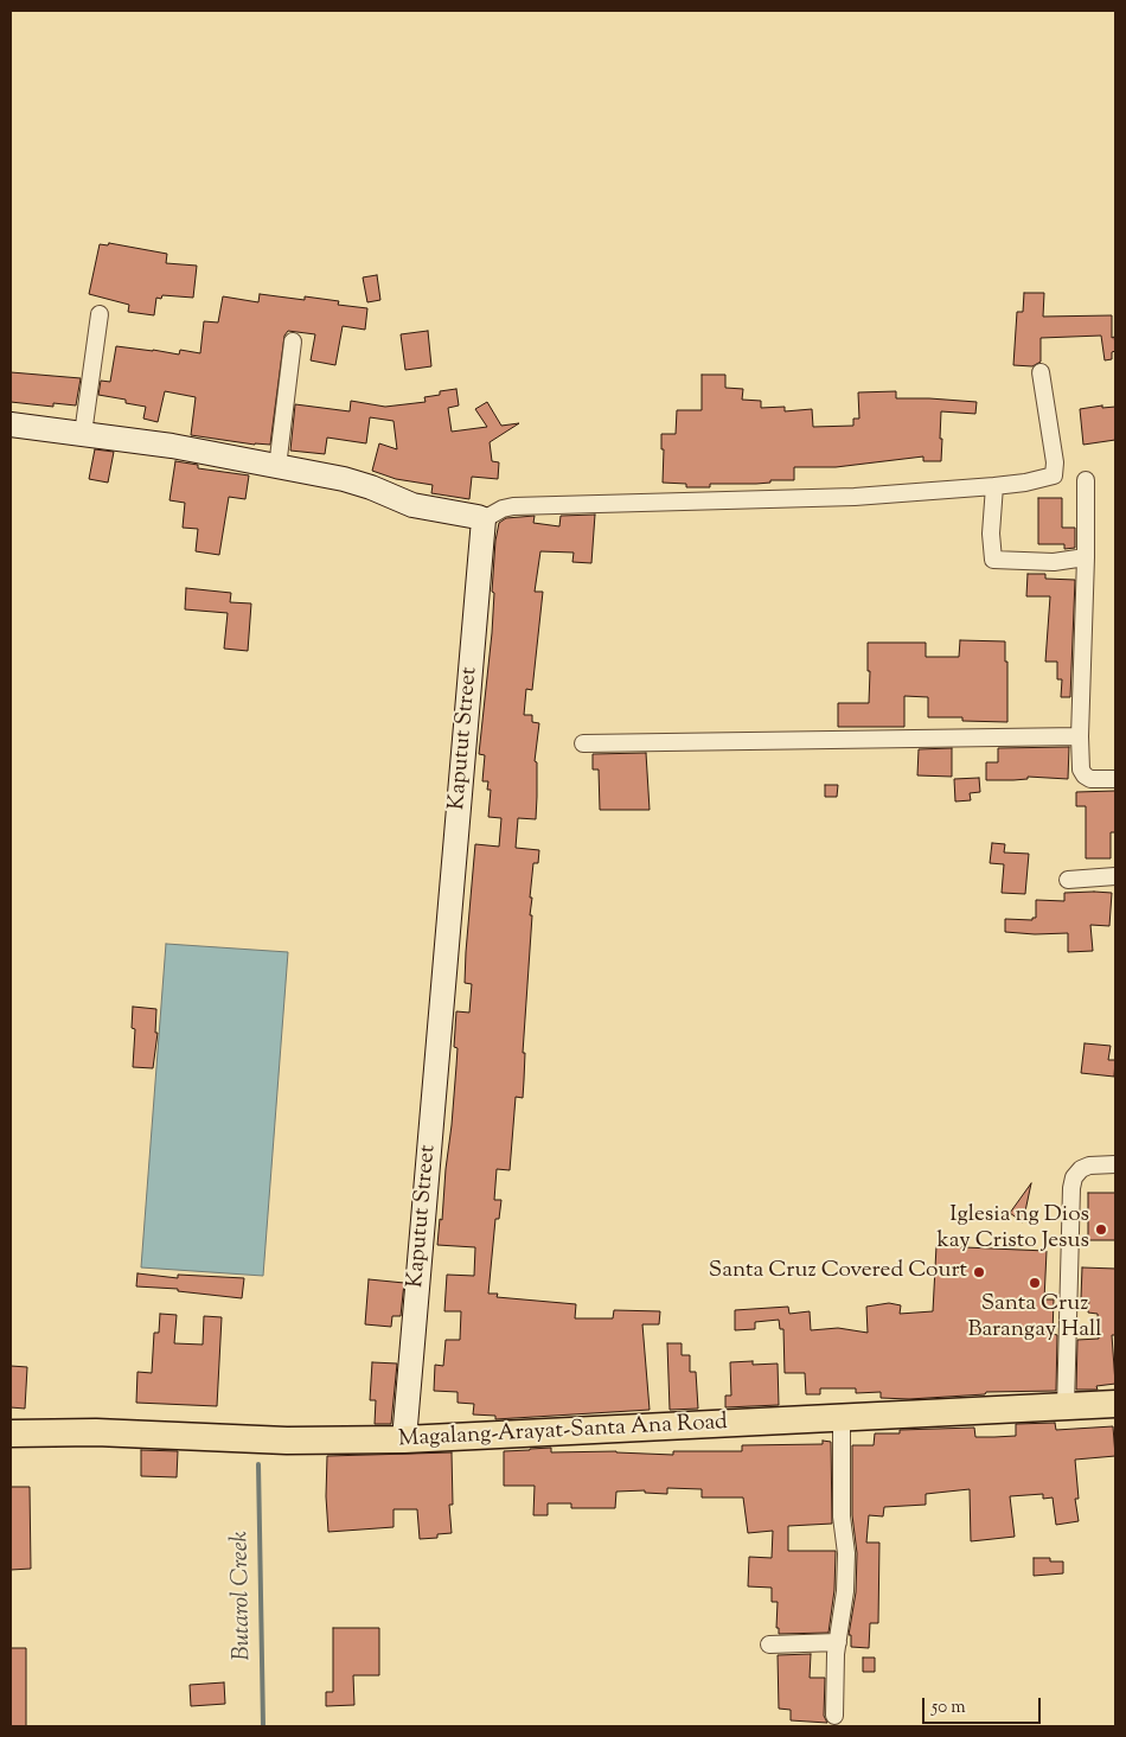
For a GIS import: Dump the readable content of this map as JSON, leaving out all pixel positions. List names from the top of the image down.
{
  "streets": {
    "main road": ["Magalang-Arayat-Santa Ana Road"],
    "street": ["Kaputut Street"]
  },
  "crossings": [
    ["Kaputut Street", "Magalang-Arayat-Santa Ana Road"]
  ],
  "water": ["Butarol Creek"],
  "places": ["Iglesia ng Dios kay Cristo Jesus", "Santa Cruz Covered Court", "Santa Cruz Barangay Hall"],
  "scale_bar": "50 m"
}
